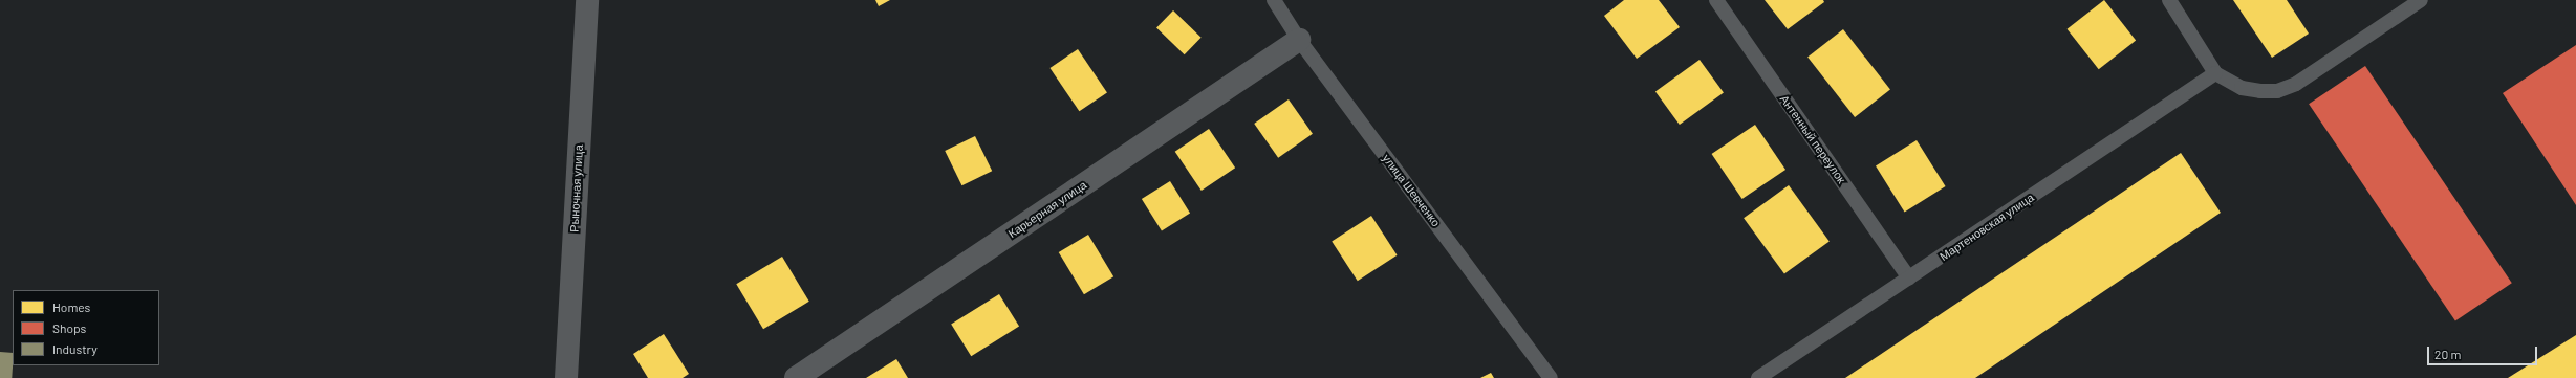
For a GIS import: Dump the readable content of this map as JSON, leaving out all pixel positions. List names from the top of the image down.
{
  "streets": {
    "street": ["Рыночная улица", "Карьерная улица"],
    "lane": ["Антенный переулок", "улица Шевченко", "Мартеновская улица"]
  },
  "crossings": [
    ["Антенный переулок", "Мартеновская улица"],
    ["улица Шевченко", "Карьерная улица"]
  ],
  "legend": ["Homes", "Shops", "Industry"],
  "scale_bar": "20 m"
}
